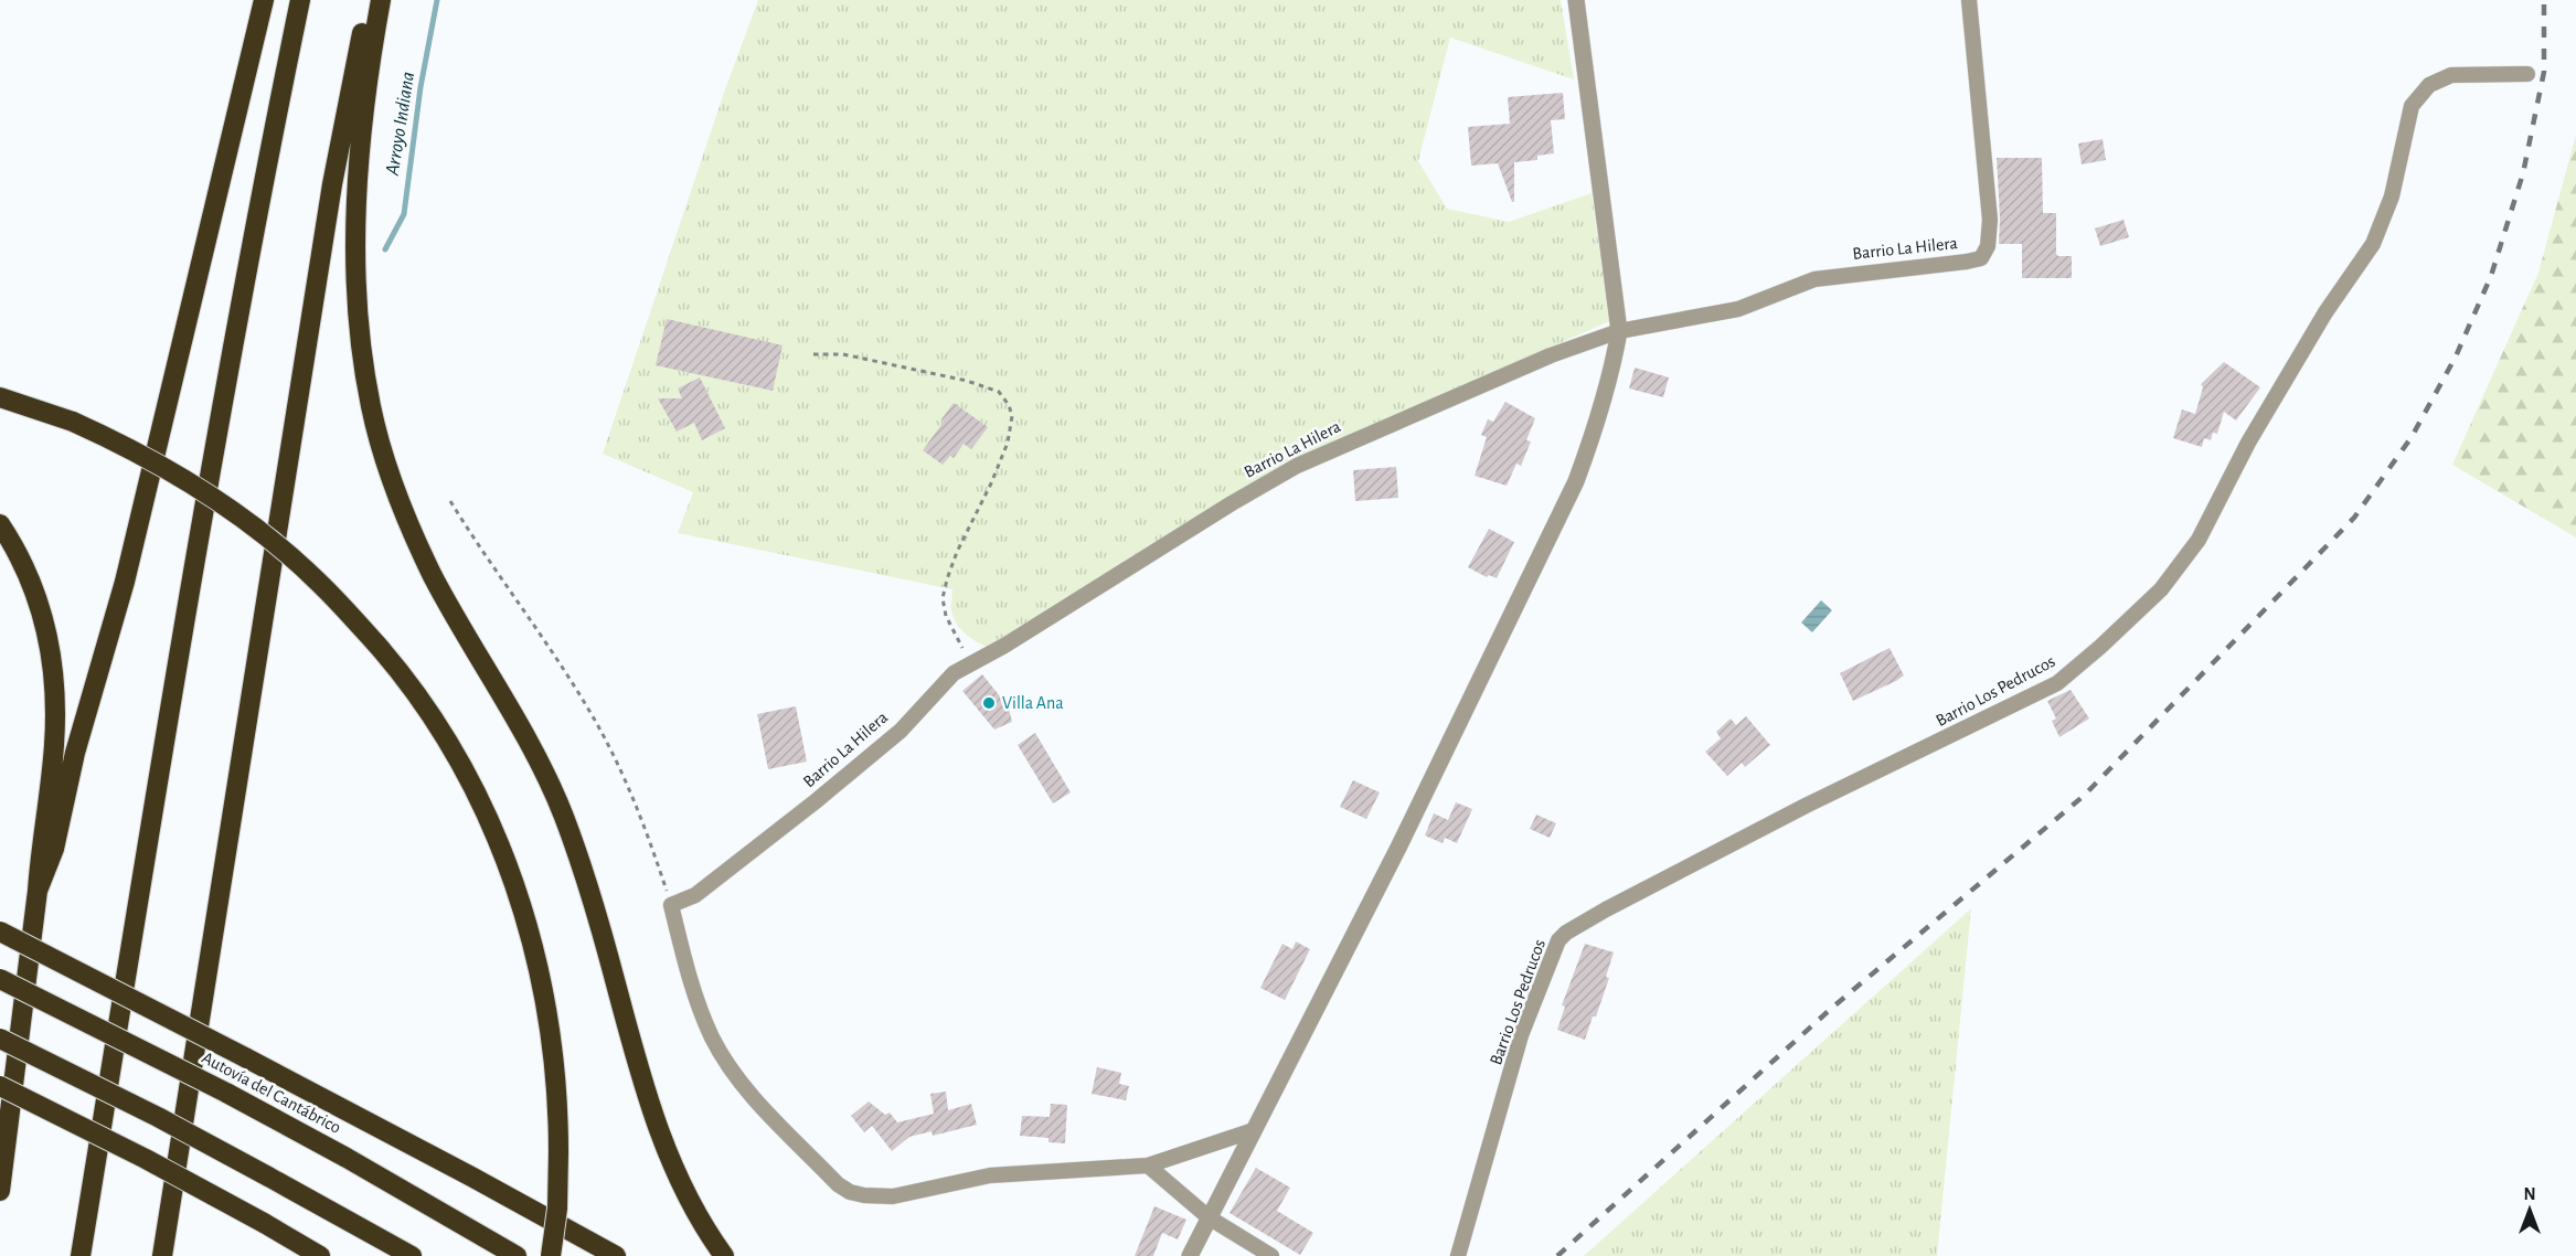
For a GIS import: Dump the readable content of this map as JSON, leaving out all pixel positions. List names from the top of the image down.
{
  "streets": {
    "highway": ["Autovía del Cantábrico"],
    "street": ["Barrio La Hilera", "Barrio Los Pedrucos"]
  },
  "water": ["Arroyo Indiana"],
  "places": ["Villa Ana"],
  "north": "top"
}
